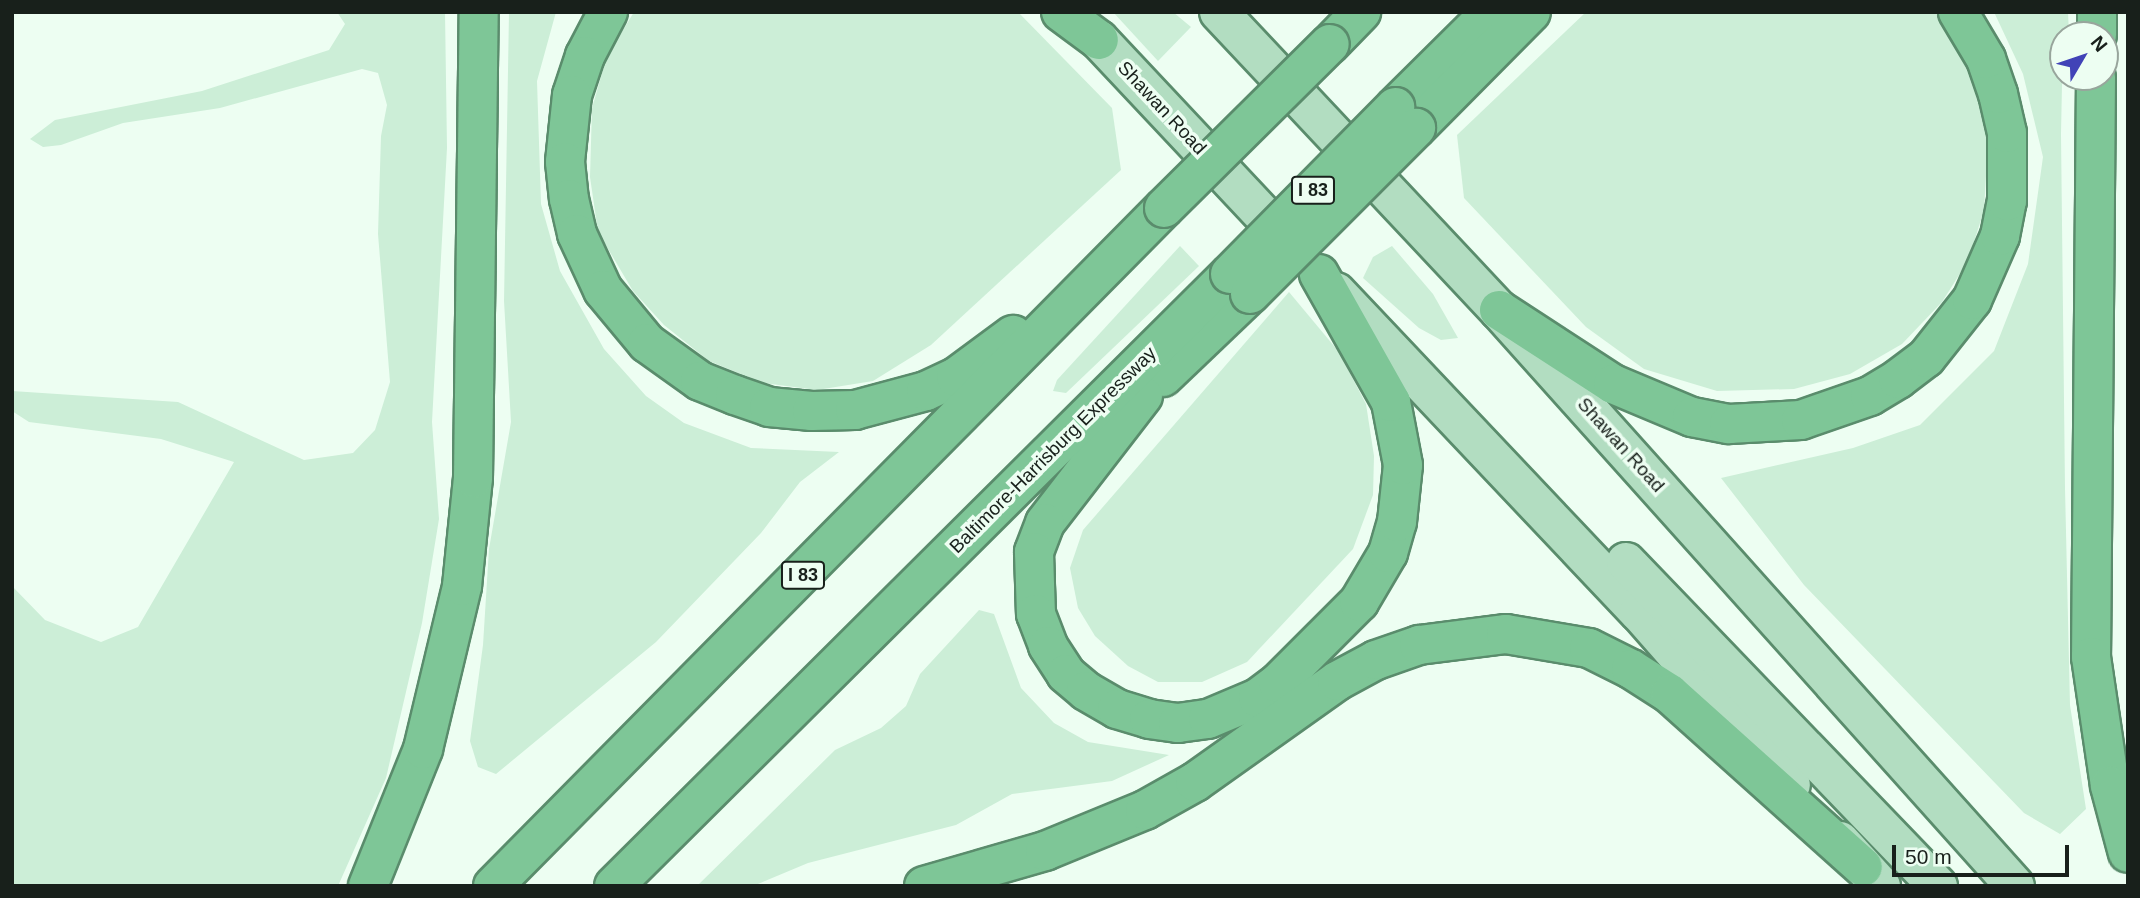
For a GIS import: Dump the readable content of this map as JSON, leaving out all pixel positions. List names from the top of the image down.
{
  "streets": {
    "highway": ["I 83", "Baltimore-Harrisburg Expressway"],
    "main road": ["Shawan Road"]
  },
  "scale_bar": "50 m",
  "north": "top right"
}
